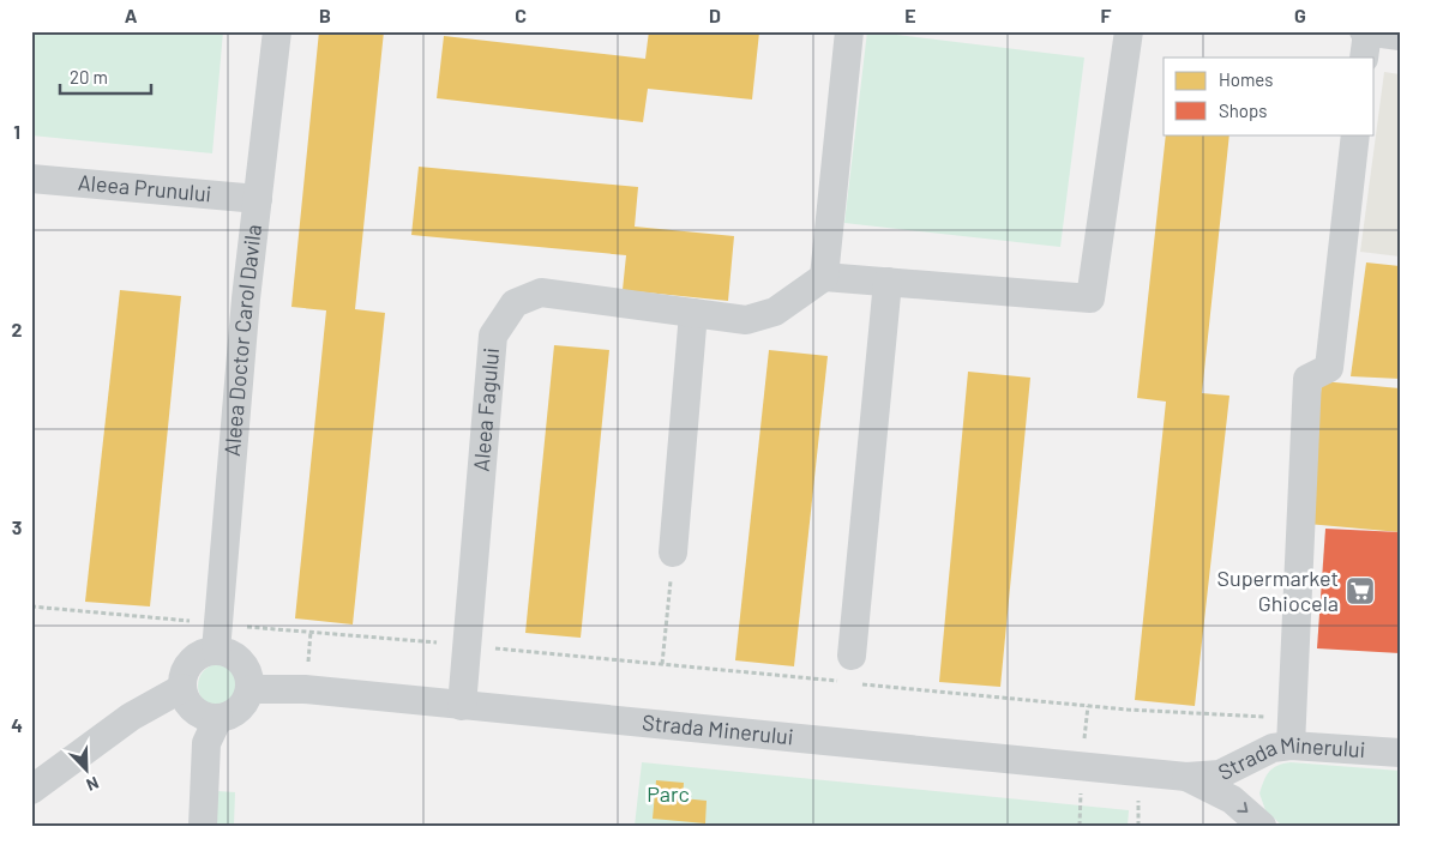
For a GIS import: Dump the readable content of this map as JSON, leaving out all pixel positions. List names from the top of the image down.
{
  "streets": {
    "street": [
      "Aleea Prunului",
      "Aleea Doctor Carol Davila",
      "Aleea Fagului",
      "Strada Minerului"
    ]
  },
  "crossings": [
    ["Aleea Prunului", "Aleea Doctor Carol Davila"],
    ["Aleea Doctor Carol Davila", "Strada Minerului"],
    ["Aleea Fagului", "Strada Minerului"]
  ],
  "parks": ["Parc"],
  "places": {
    "supermarket": ["Supermarket Ghiocela"]
  },
  "legend": ["Homes", "Shops"],
  "scale_bar": "20 m",
  "north": "bottom right",
  "grid": {
    "columns": [
      "A",
      "B",
      "C",
      "D",
      "E",
      "F",
      "G"
    ],
    "rows": [
      "1",
      "2",
      "3",
      "4"
    ]
  }
}
